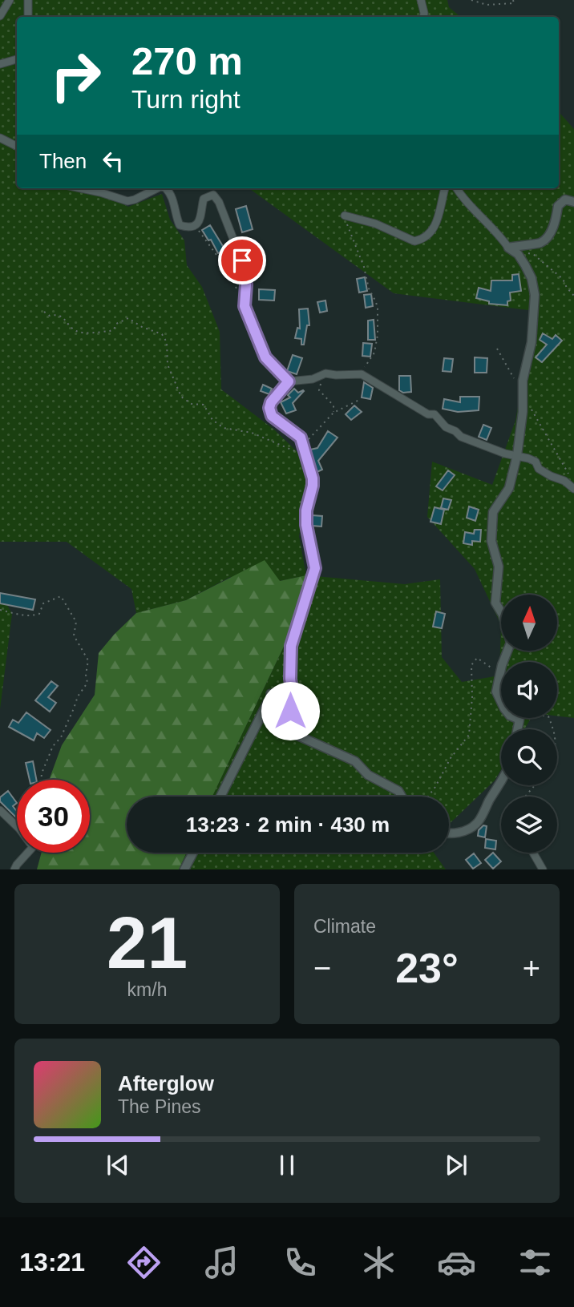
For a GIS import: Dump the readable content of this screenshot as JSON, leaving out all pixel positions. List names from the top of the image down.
{
  "north": "top",
  "page": {
    "turn": ["270 m", "Turn right"],
    "then": "Then",
    "limit": "30",
    "trip": "13:23 · 2 min · 430 m",
    "tile": [
      ["21", "km/h"],
      "Climate"
    ],
    "heat": ["−", "23°", "+"],
    "song": ["Afterglow", "The Pines"],
    "tabs": "13:21"
  }
}
